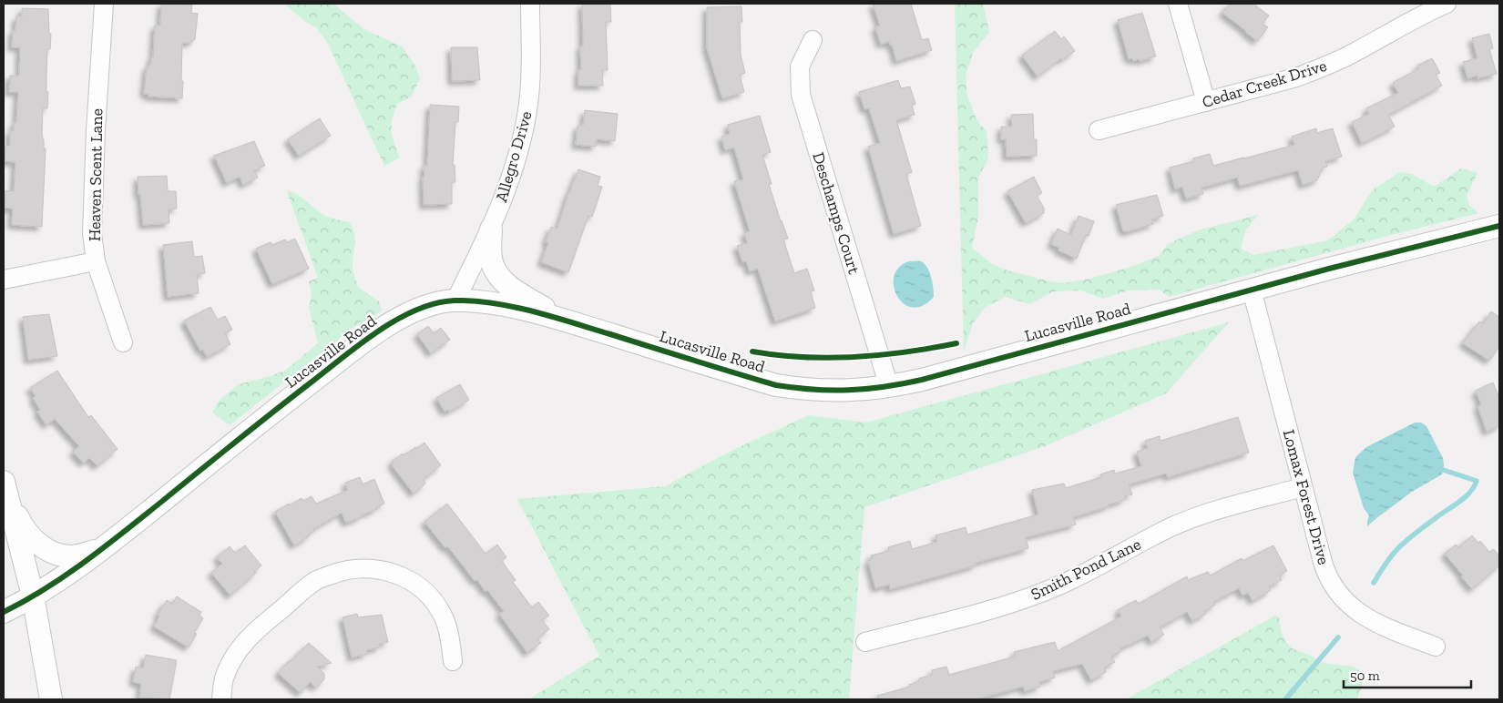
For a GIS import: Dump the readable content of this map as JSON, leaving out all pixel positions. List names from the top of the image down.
{
  "streets": {
    "street": [
      "Cedar Creek Drive",
      "Allegro Drive",
      "Heaven Scent Lane",
      "Deschamps Court",
      "Lucasville Road",
      "Lomax Forest Drive",
      "Smith Pond Lane"
    ]
  },
  "crossings": [
    ["Allegro Drive", "Lucasville Road"],
    ["Deschamps Court", "Lucasville Road"],
    ["Lucasville Road", "Lomax Forest Drive"],
    ["Lomax Forest Drive", "Smith Pond Lane"]
  ],
  "scale_bar": "50 m"
}
